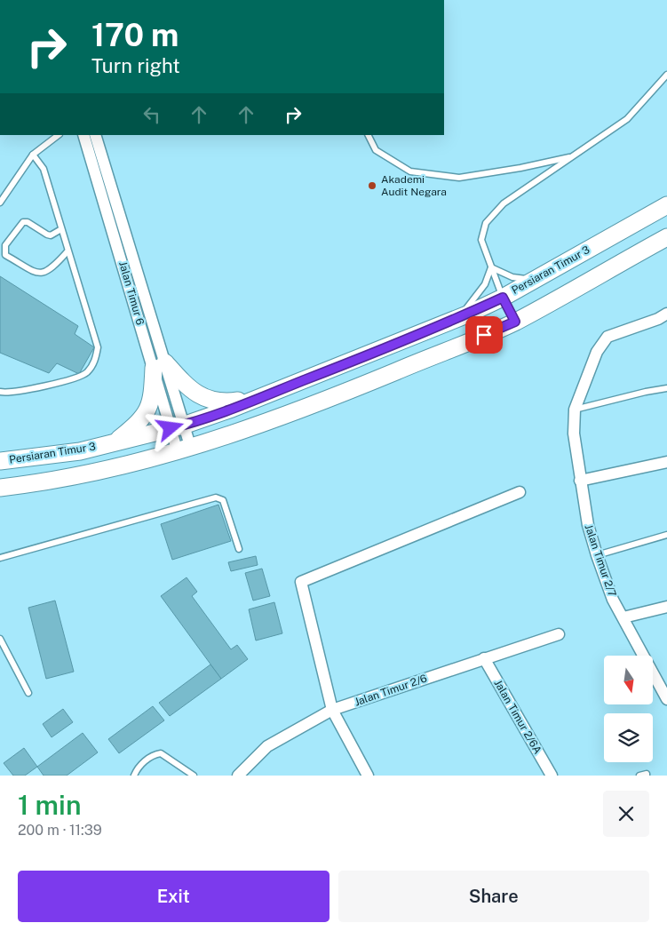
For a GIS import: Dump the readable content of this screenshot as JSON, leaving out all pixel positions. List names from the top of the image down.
{
  "streets": {
    "street": [
      "Persiaran Timur 3",
      "Jalan Timur 6",
      "Jalan Timur 2/7",
      "Jalan Timur 2/6",
      "Jalan Timur 2/6A"
    ]
  },
  "crossings": [
    ["Persiaran Timur 3", "Jalan Timur 6"],
    ["Jalan Timur 2/6", "Jalan Timur 2/6A"]
  ],
  "places": ["Akademi Audit Negara"],
  "north": "bottom",
  "page": {
    "turn": ["170 m", "Turn right"],
    "heading": ["1 min", "200 m · 11:39"],
    "buttons": ["Exit", "Share"]
  }
}
